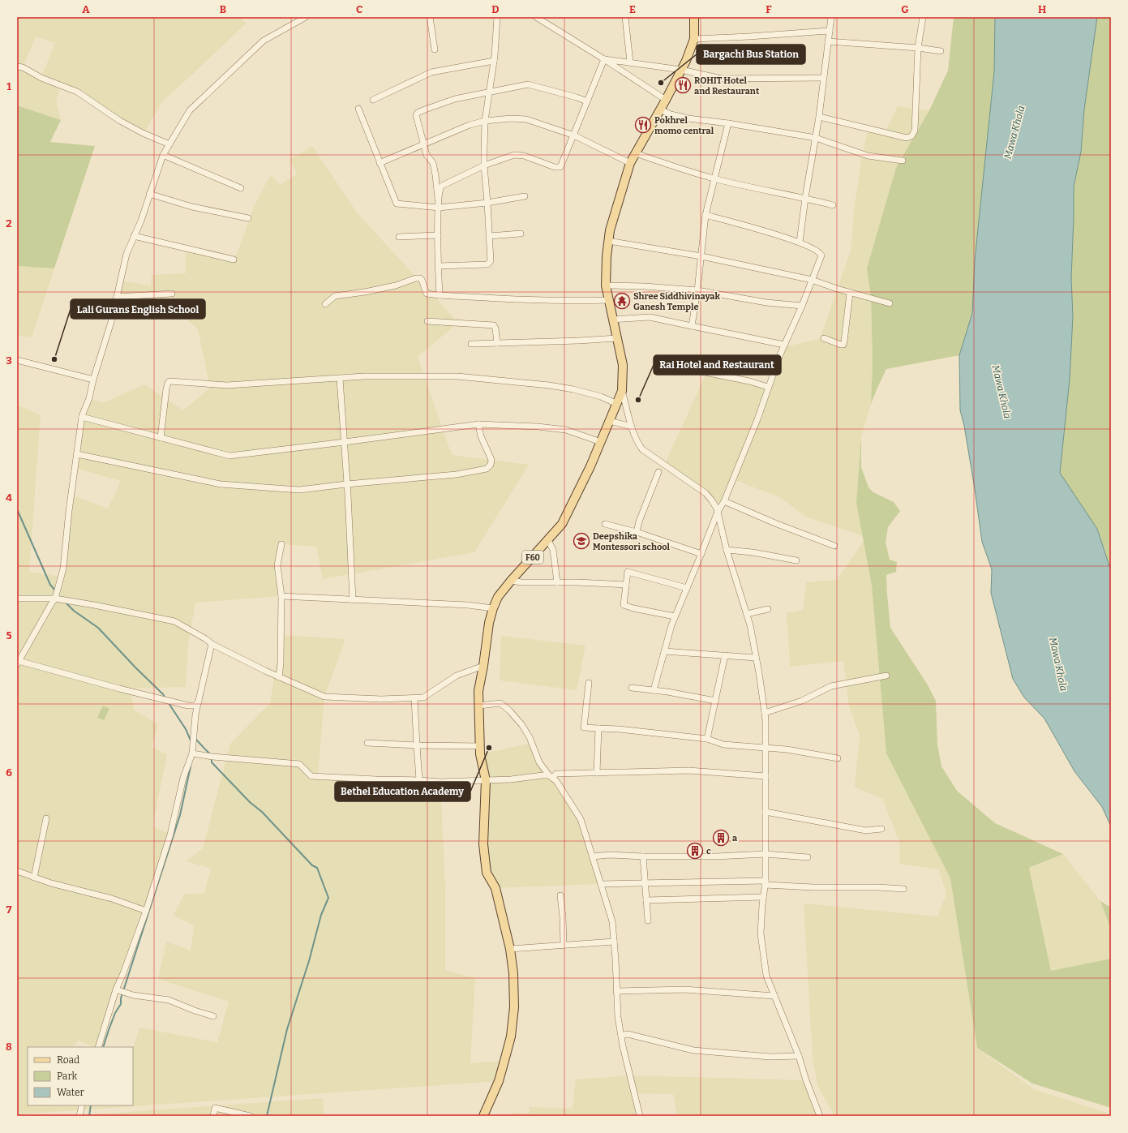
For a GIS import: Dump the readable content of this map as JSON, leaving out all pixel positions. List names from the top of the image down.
{
  "streets": {
    "main road": ["F60"]
  },
  "water": ["Mawa Khola"],
  "places": {
    "other": [
      "Bargachi Bus Station",
      "Lali Gurans English School",
      "Rai Hotel and Restaurant",
      "Bethel Education Academy"
    ],
    "restaurant": ["ROHIT Hotel and Restaurant", "Pokhrel momo central"],
    "temple": ["Shree Siddhivinayak Ganesh Temple"],
    "school or university": ["Deepshika Montessori school"],
    "building": ["a", "c"]
  },
  "legend": ["Road", "Park", "Water"],
  "grid": {
    "columns": [
      "A",
      "B",
      "C",
      "D",
      "E",
      "F",
      "G",
      "H"
    ],
    "rows": [
      "1",
      "2",
      "3",
      "4",
      "5",
      "6",
      "7",
      "8"
    ]
  }
}
